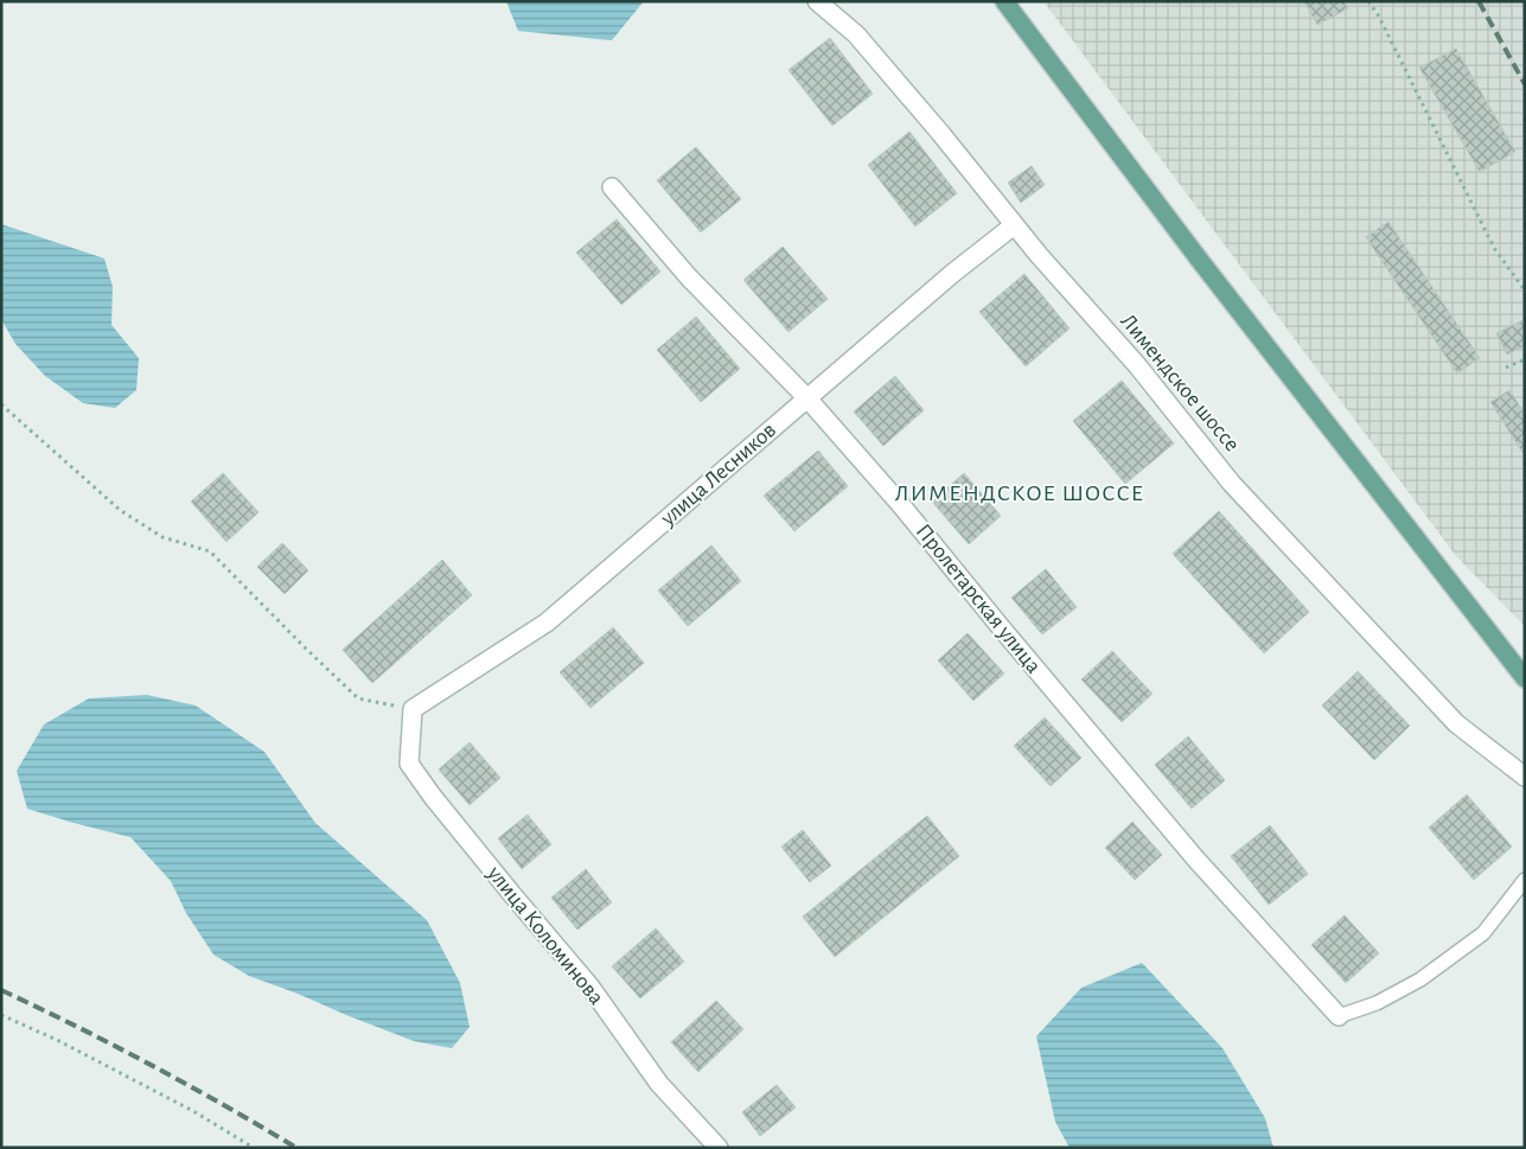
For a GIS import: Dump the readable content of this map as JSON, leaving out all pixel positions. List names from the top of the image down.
{
  "streets": {
    "street": [
      "Лимендское шоссе",
      "улица Лесников",
      "Пролетарская улица",
      "улица Коломинова"
    ]
  },
  "crossings": [
    ["Лимендское шоссе", "улица Лесников"],
    ["улица Лесников", "Пролетарская улица"],
    ["улица Лесников", "улица Коломинова"]
  ],
  "districts": ["ЛИМЕНДСКОЕ ШОССЕ"]
}
